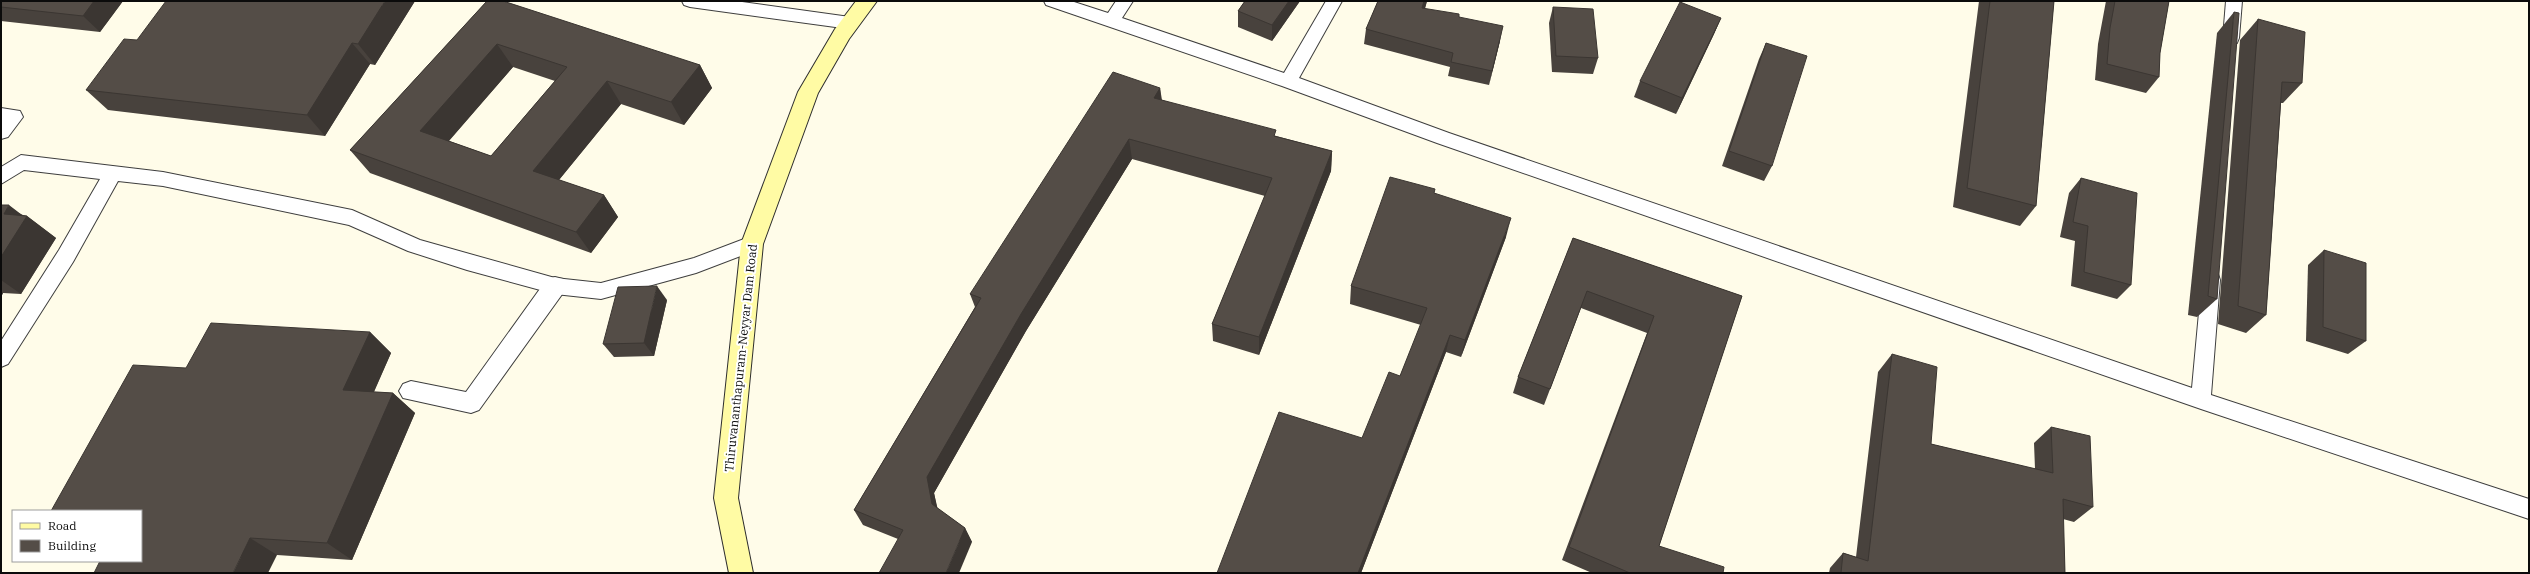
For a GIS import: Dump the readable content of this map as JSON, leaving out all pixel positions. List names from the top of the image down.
{
  "streets": {
    "main road": ["Thiruvananthapuram-Neyyar Dam Road"]
  },
  "legend": ["Road", "Building"]
}
